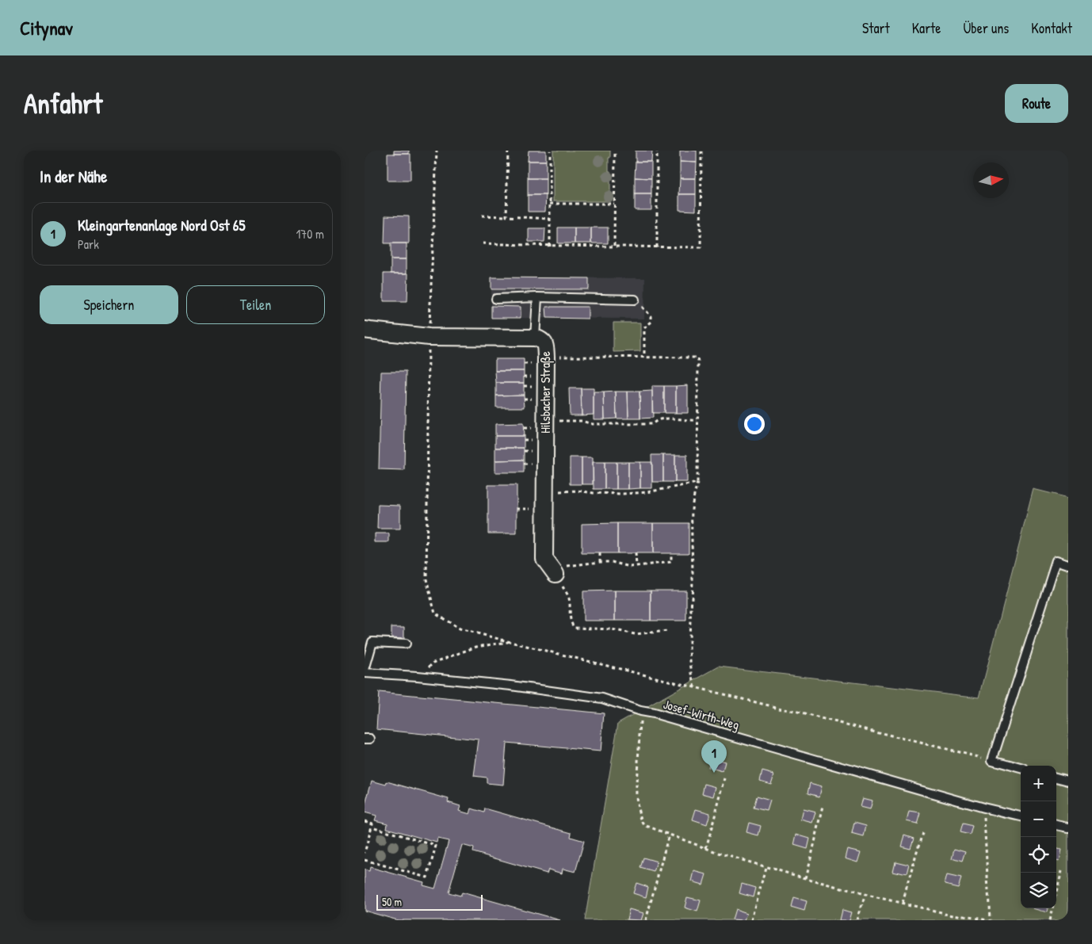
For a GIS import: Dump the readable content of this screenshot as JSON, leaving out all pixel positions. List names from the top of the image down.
{
  "streets": {
    "street": ["Hilsbacher Straße"],
    "lane": ["Josef-Wirth-Weg"]
  },
  "scale_bar": "50 m",
  "north": "right",
  "page": {
    "header": "Citynav",
    "nav": [
      "Start",
      "Karte",
      "Über uns",
      "Kontakt"
    ],
    "buttons": [
      "Route",
      ["Speichern", "Teilen"]
    ],
    "title": "Anfahrt",
    "heading": "In der Nähe",
    "list": [
      {
        "mark": "1",
        "name": "Kleingartenanlage Nord Ost 65",
        "note": "Park",
        "value": "170 m"
      }
    ],
    "pins": "1",
    "map_buttons": ["+", "−"],
    "scale": "50 m"
  }
}
